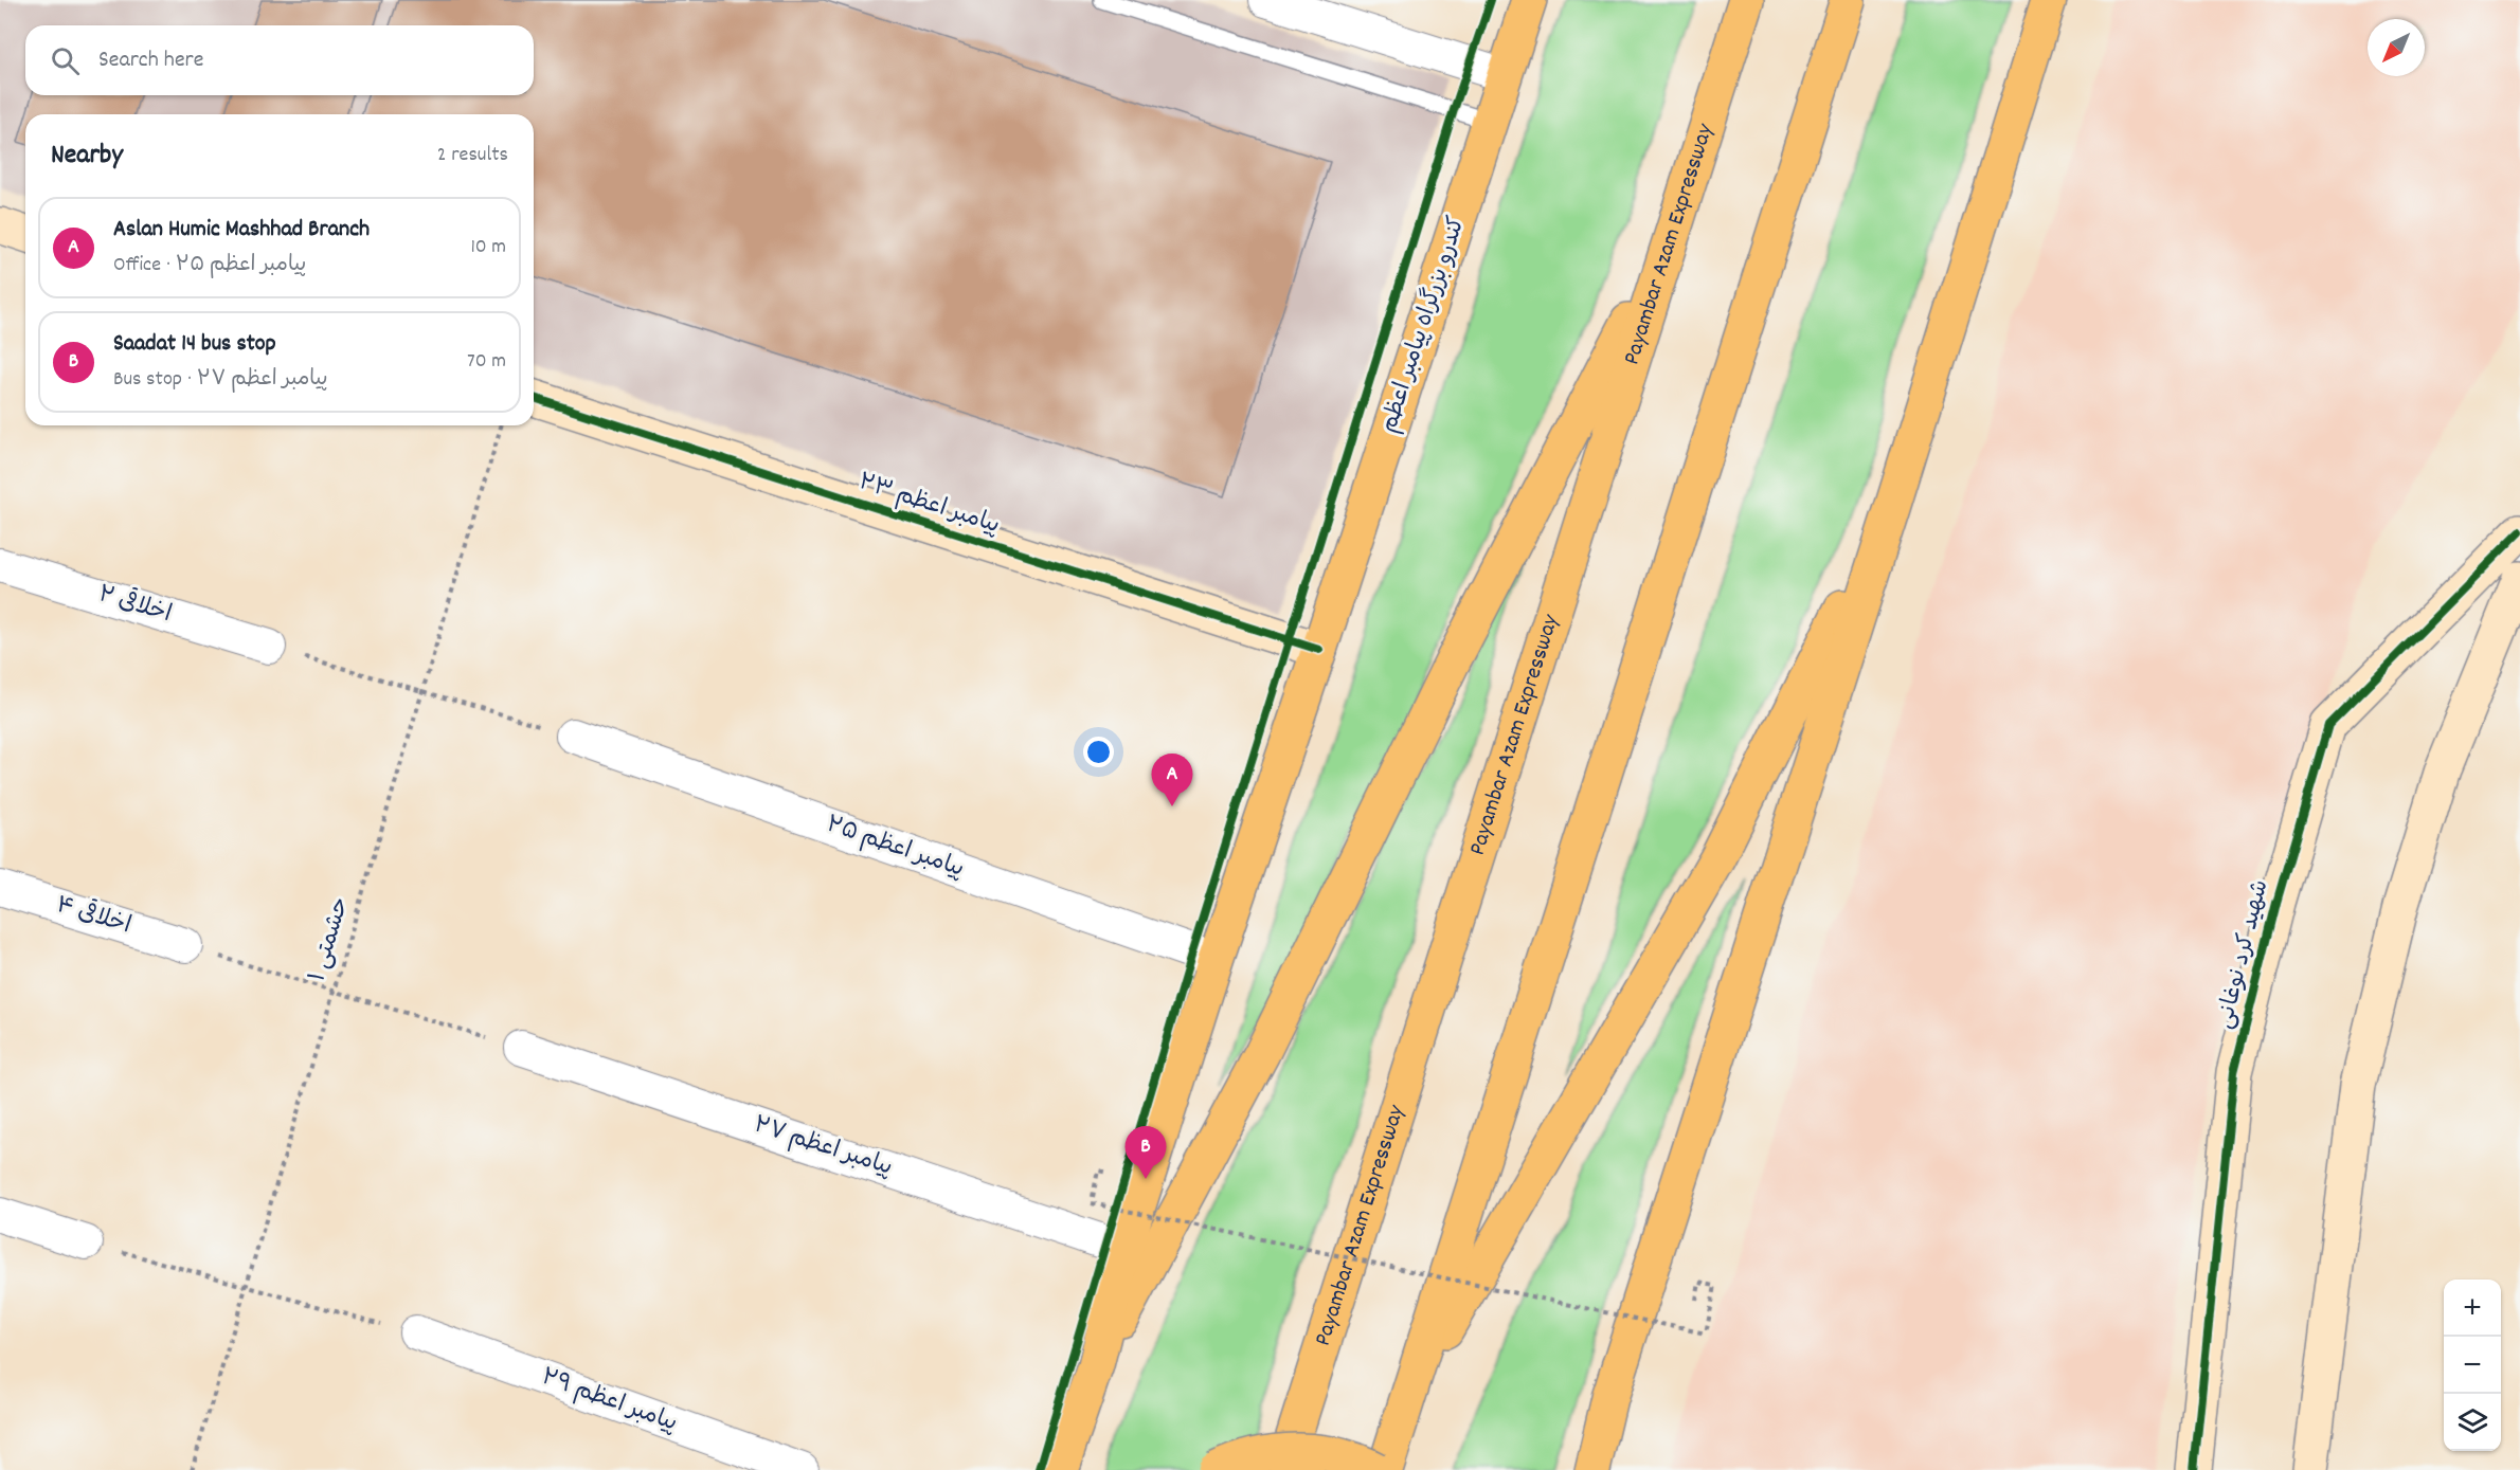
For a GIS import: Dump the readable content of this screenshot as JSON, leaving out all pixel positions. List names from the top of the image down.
{
  "streets": {
    "highway": ["Payambar Azam Expressway", "کندرو بزرگراه پیامبر اعظم"],
    "street": [
      "پیامبر اعظم ۲۳",
      "اخلاقی ۲",
      "پیامبر اعظم ۲۵",
      "اخلاقی ۴",
      "شهید کرد نوغانی",
      "پیامبر اعظم ۲۷",
      "پیامبر اعظم ۲۹"
    ],
    "path": ["حشمتی ۱"]
  },
  "crossings": [
    ["کندرو بزرگراه پیامبر اعظم", "پیامبر اعظم ۲۳"],
    ["کندرو بزرگراه پیامبر اعظم", "پیامبر اعظم ۲۵"],
    ["کندرو بزرگراه پیامبر اعظم", "پیامبر اعظم ۲۷"]
  ],
  "north": "bottom left",
  "page": {
    "search": "Search here",
    "heading": ["Nearby", "2 results"],
    "list": [
      {
        "mark": "A",
        "name": "Aslan Humic Mashhad Branch",
        "note": "Office · پیامبر اعظم ۲۵",
        "value": "10 m"
      },
      {
        "mark": "B",
        "name": "Saadat 14 bus stop",
        "note": "Bus stop · پیامبر اعظم ۲۷",
        "value": "70 m"
      }
    ],
    "pins": ["A", "B"],
    "map_buttons": ["+", "−"]
  }
}
